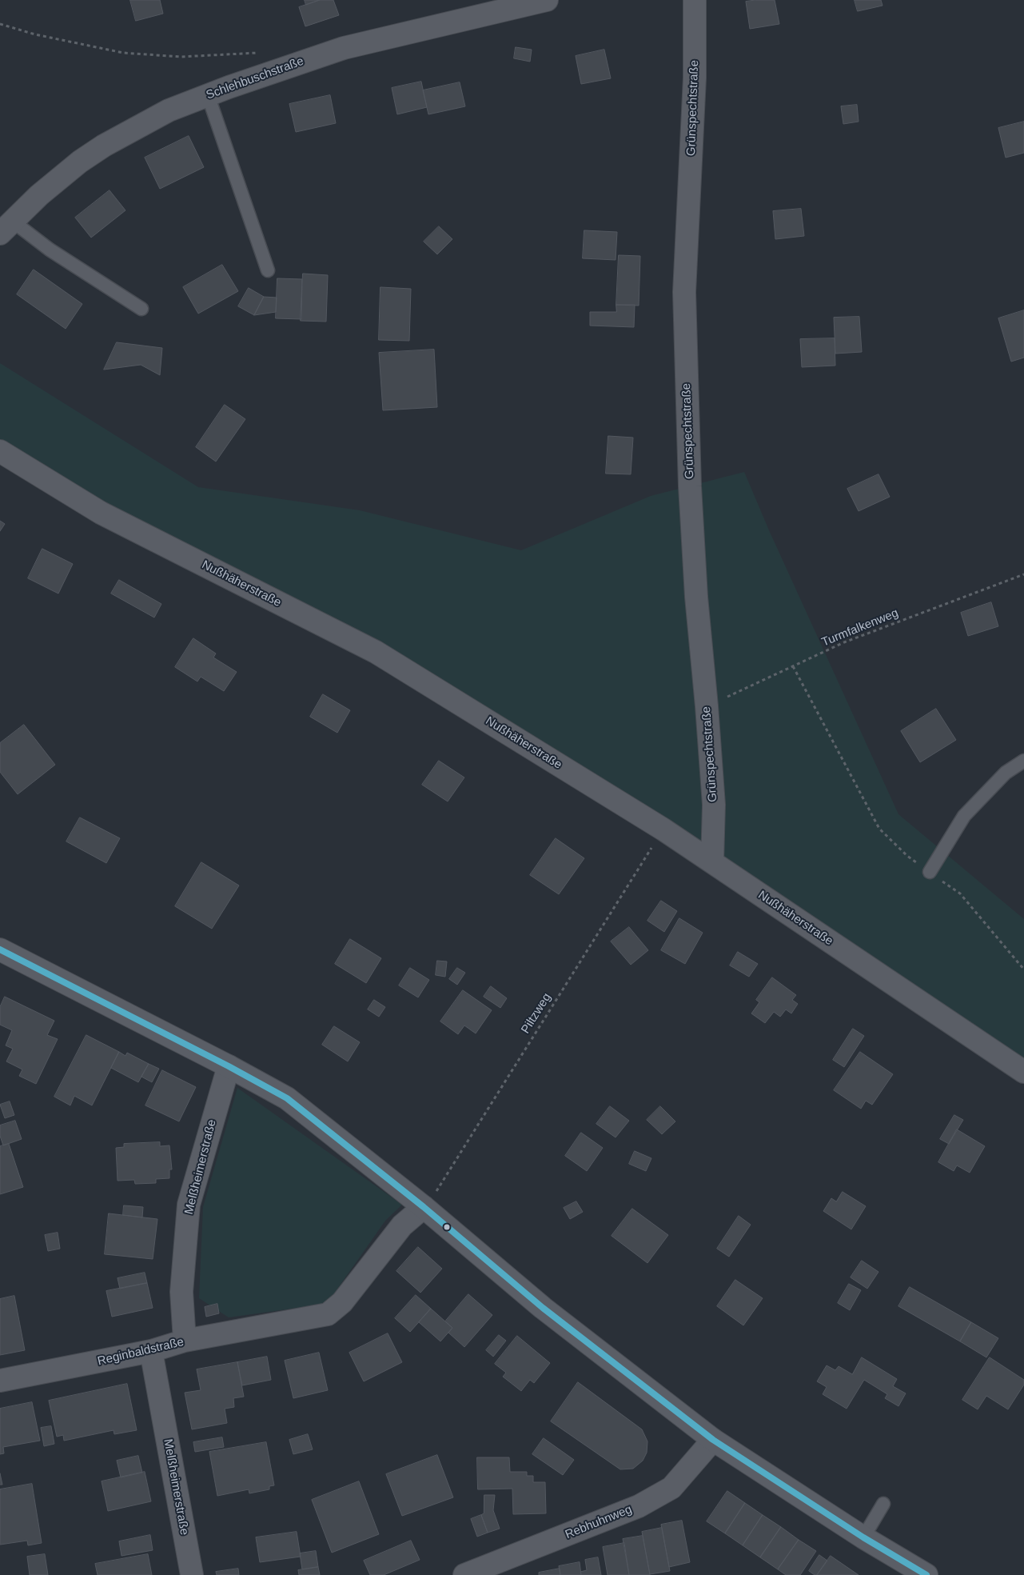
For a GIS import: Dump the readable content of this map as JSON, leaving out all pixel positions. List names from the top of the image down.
{
  "streets": {
    "street": [
      "Schlehbuschstraße",
      "Grünspechtstraße",
      "Nußhäherstraße",
      "Melßheimerstraße",
      "Reginbaldstraße",
      "Rebhuhnweg"
    ],
    "path": ["Turmfalkenweg", "Piltzweg"]
  },
  "crossings": [
    ["Grünspechtstraße", "Nußhäherstraße"],
    ["Grünspechtstraße", "Turmfalkenweg"],
    ["Nußhäherstraße", "Piltzweg"],
    ["Piltzweg", "Reginbaldstraße"],
    ["Melßheimerstraße", "Reginbaldstraße"]
  ]
}
